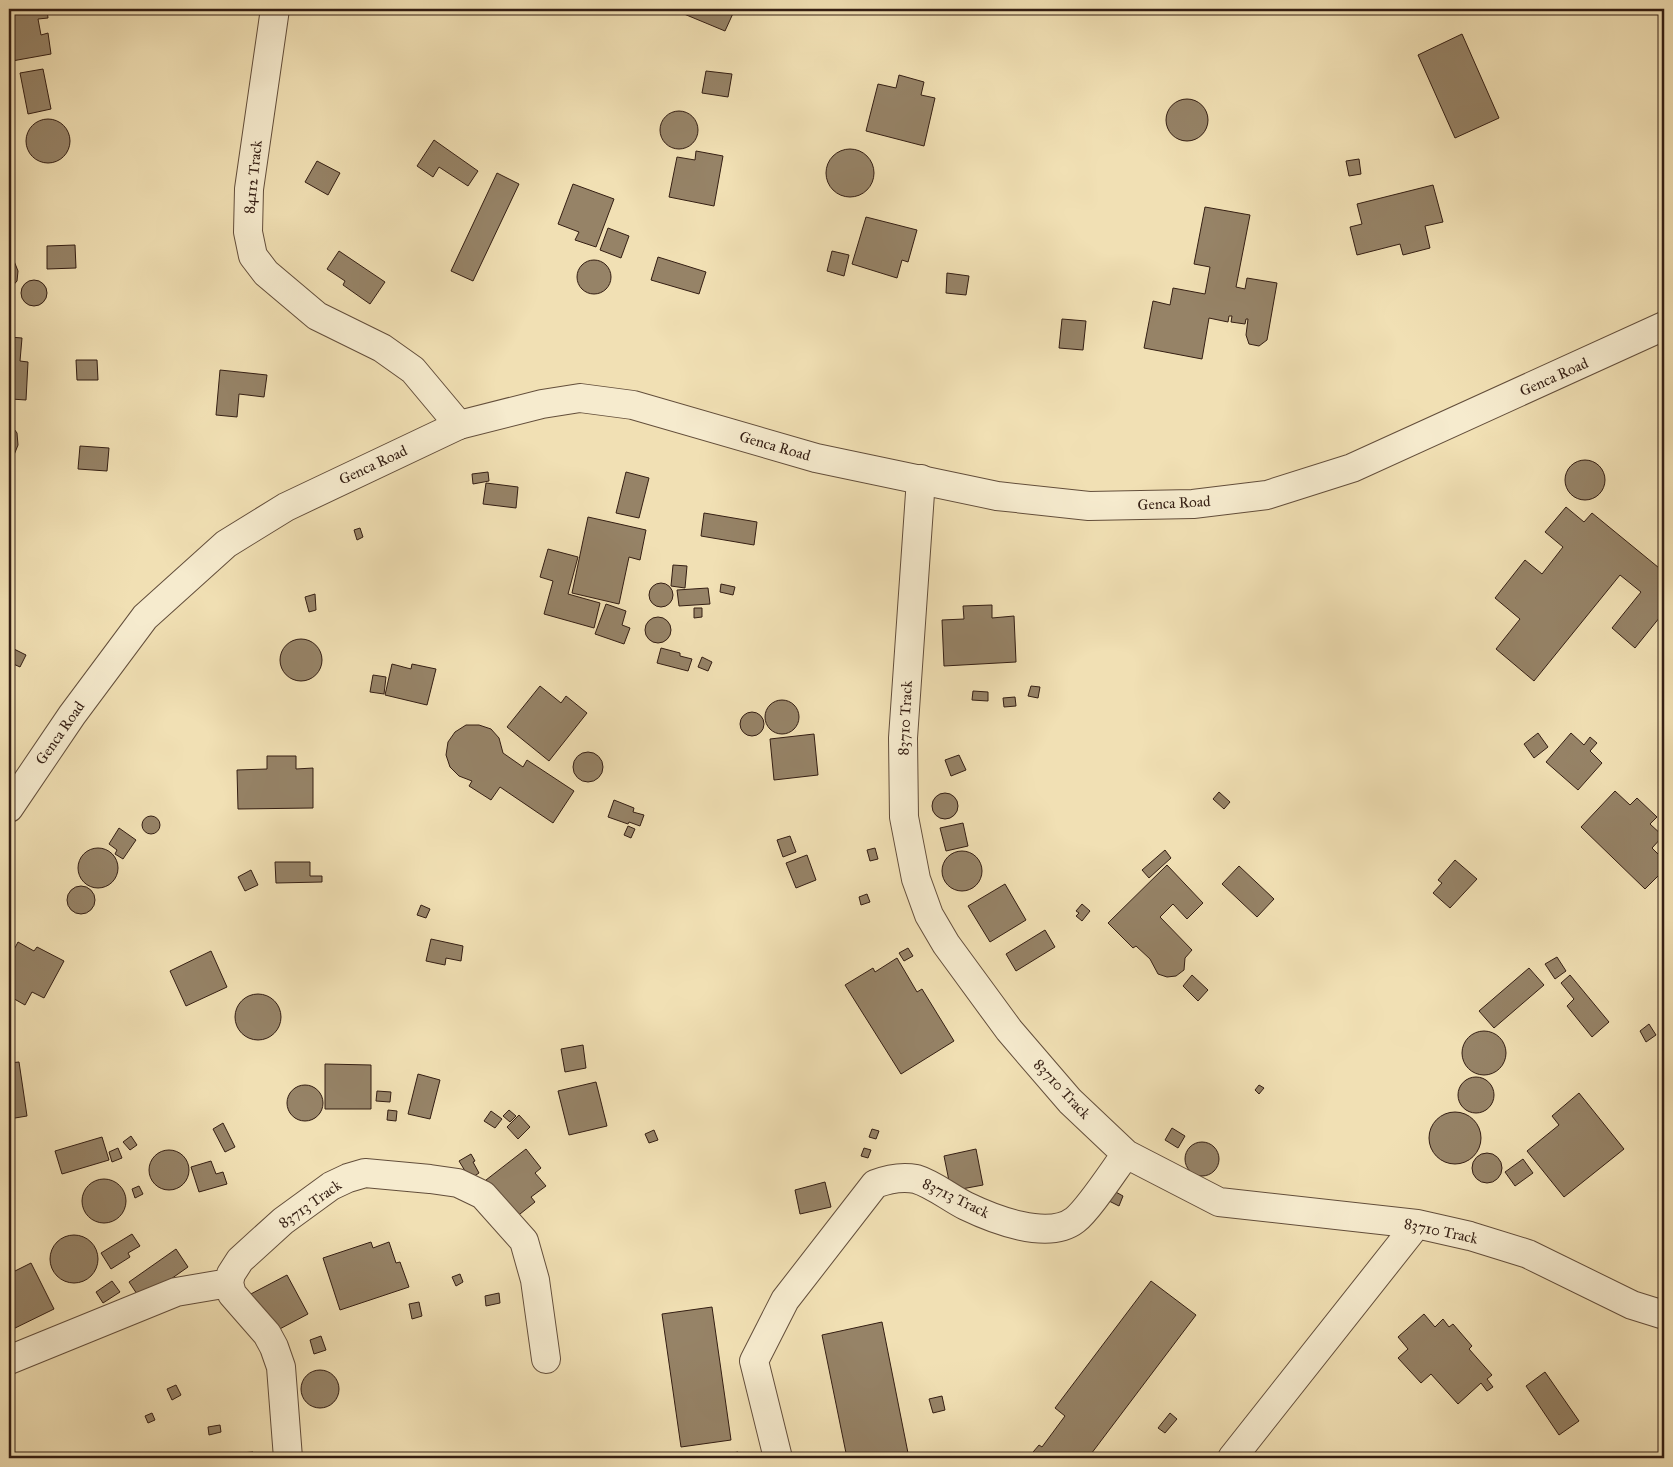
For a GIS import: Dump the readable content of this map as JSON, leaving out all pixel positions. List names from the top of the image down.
{
  "streets": {
    "street": [
      "84112 Track",
      "Genca Road",
      "83710 Track",
      "83713 Track"
    ]
  },
  "crossings": [
    ["84112 Track", "Genca Road"],
    ["Genca Road", "83710 Track"],
    ["83710 Track", "83713 Track"]
  ]
}
